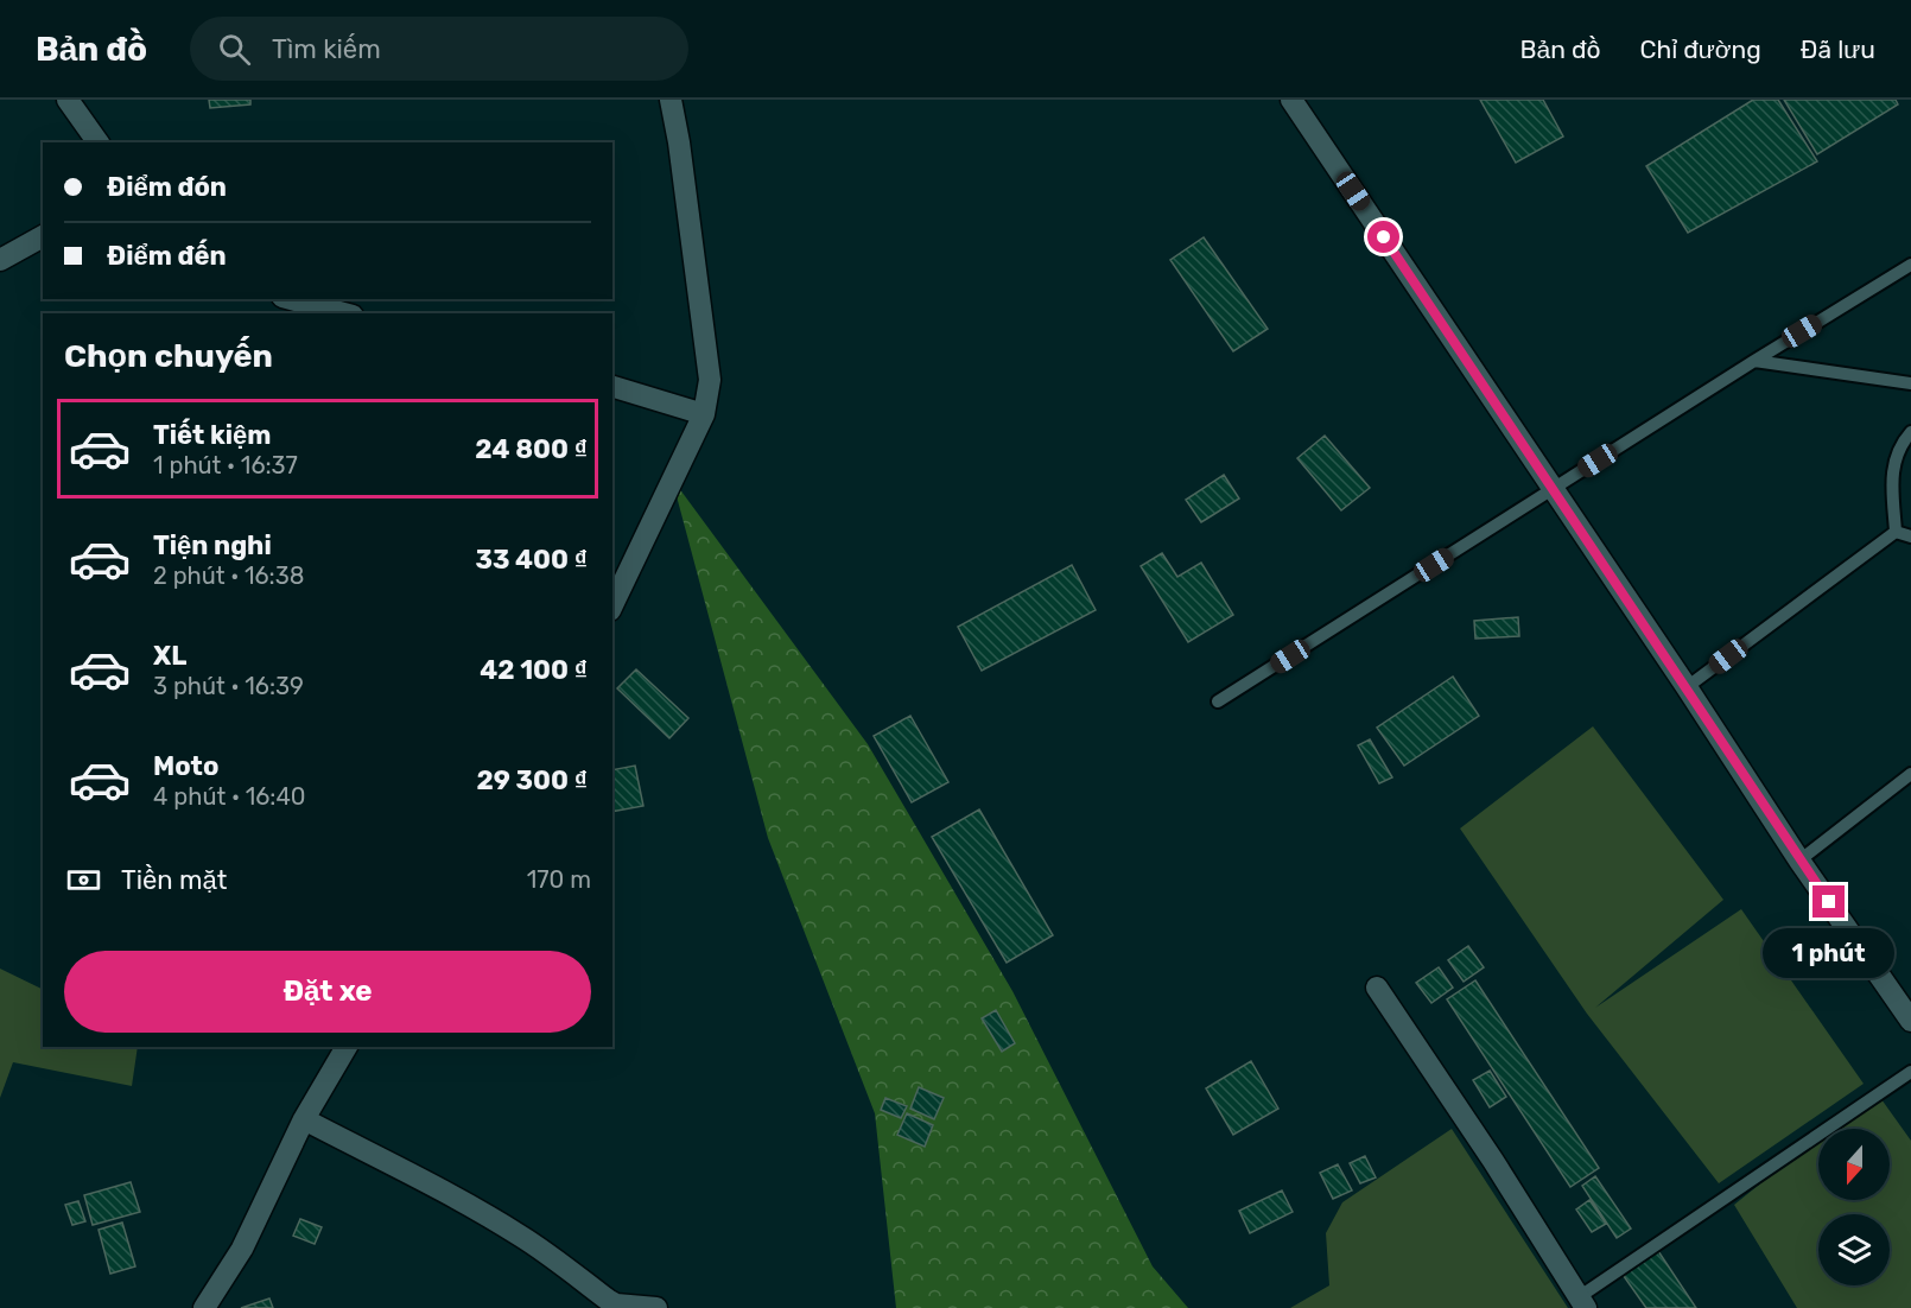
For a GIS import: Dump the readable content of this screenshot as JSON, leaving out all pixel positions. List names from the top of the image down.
{
  "north": "bottom",
  "page": {
    "header": "Bản đồ",
    "search": "Tìm kiếm",
    "nav": ["Bản đồ", "Chỉ đường", "Đã lưu"],
    "banner": ["Điểm đón", "Điểm đến"],
    "heading": "Chọn chuyến",
    "list": [
      {
        "name": "Tiết kiệm",
        "note": "1 phút · 16:37",
        "value": "24 800 ₫"
      },
      {
        "name": "Tiện nghi",
        "note": "2 phút · 16:38",
        "value": "33 400 ₫"
      },
      {
        "name": "XL",
        "note": "3 phút · 16:39",
        "value": "42 100 ₫"
      },
      {
        "name": "Moto",
        "note": "4 phút · 16:40",
        "value": "29 300 ₫"
      }
    ],
    "pay": ["Tiền mặt", "170 m"],
    "bubble": "1 phút",
    "buttons": "Đặt xe"
  }
}
